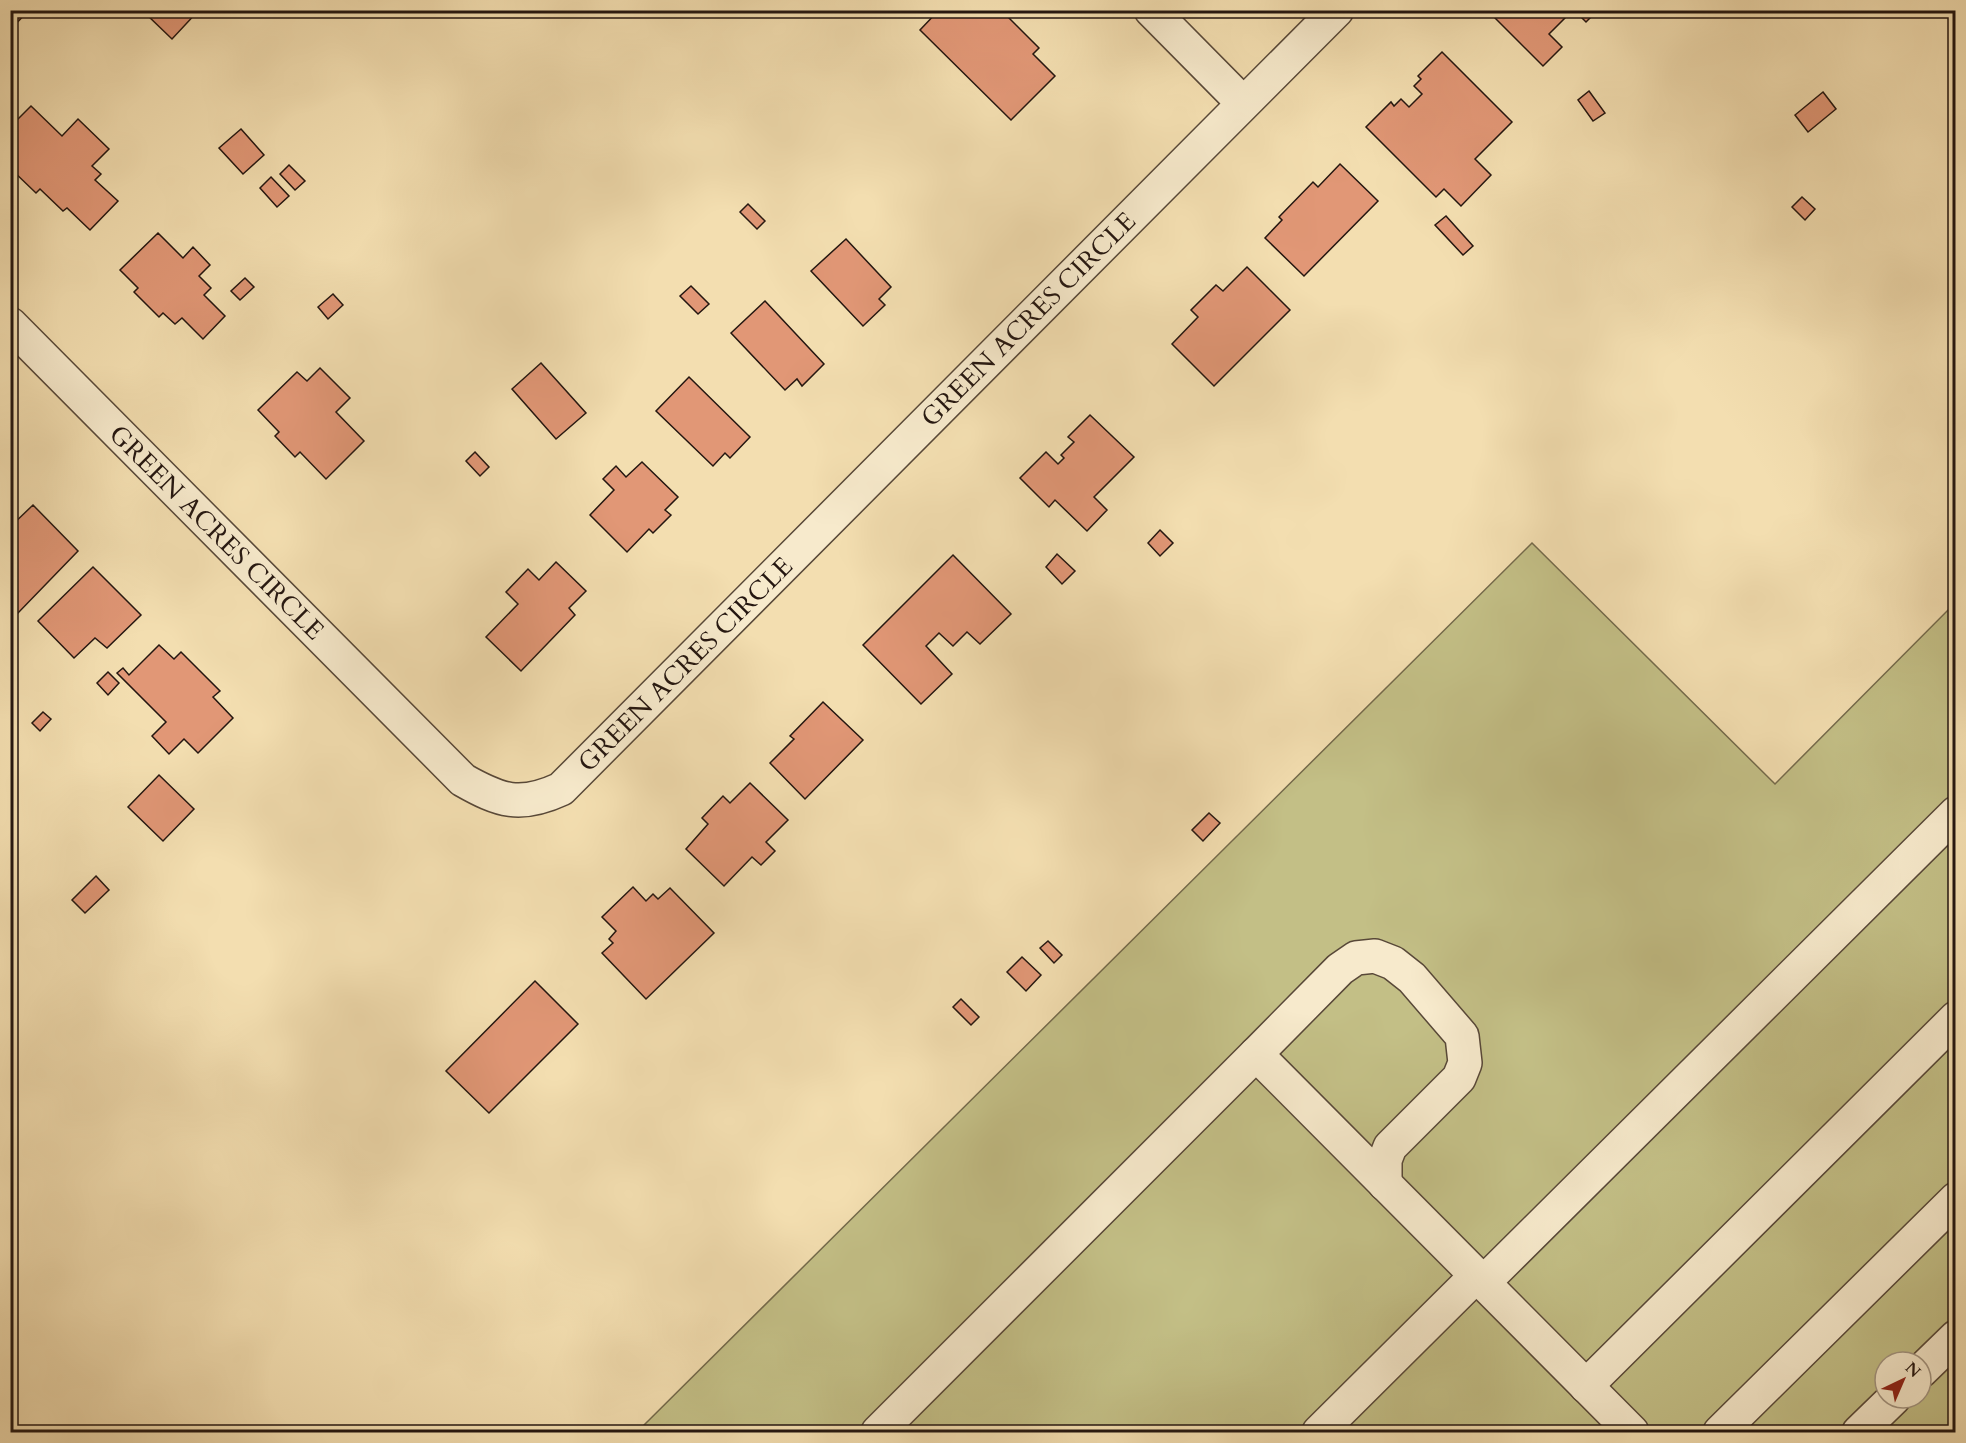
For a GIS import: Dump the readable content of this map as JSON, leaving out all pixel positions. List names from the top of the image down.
{
  "streets": {
    "street": ["GREEN ACRES CIRCLE"]
  },
  "north": "top right"
}
